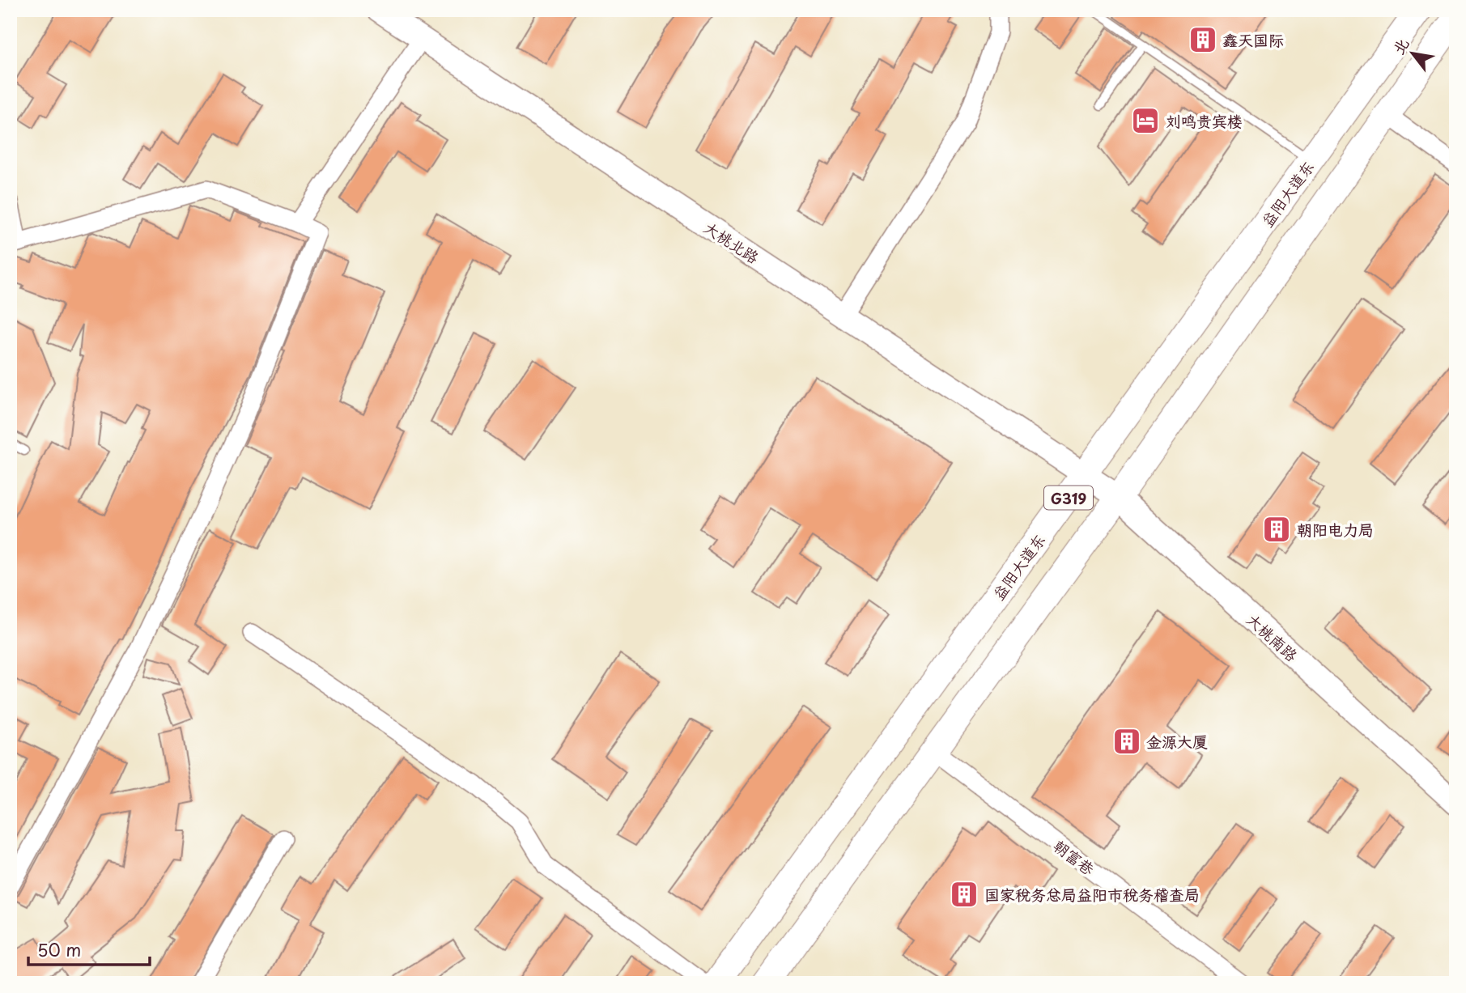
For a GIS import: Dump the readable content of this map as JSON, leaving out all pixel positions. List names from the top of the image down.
{
  "streets": {
    "main road": ["益阳大道东", "G319"],
    "street": ["大桃北路", "大桃南路", "朝富巷"]
  },
  "crossings": [
    ["益阳大道东", "大桃北路"],
    ["益阳大道东", "大桃南路"],
    ["大桃北路", "大桃南路"],
    ["G319", "大桃南路"],
    ["G319", "朝富巷"]
  ],
  "places": {
    "building": [
      "鑫天国际",
      "朝阳电力局",
      "金源大厦",
      "国家税务总局益阳市税务稽查局"
    ],
    "hotel": ["刘鸣贵宾楼"]
  },
  "scale_bar": "50 m",
  "north": "top left"
}
